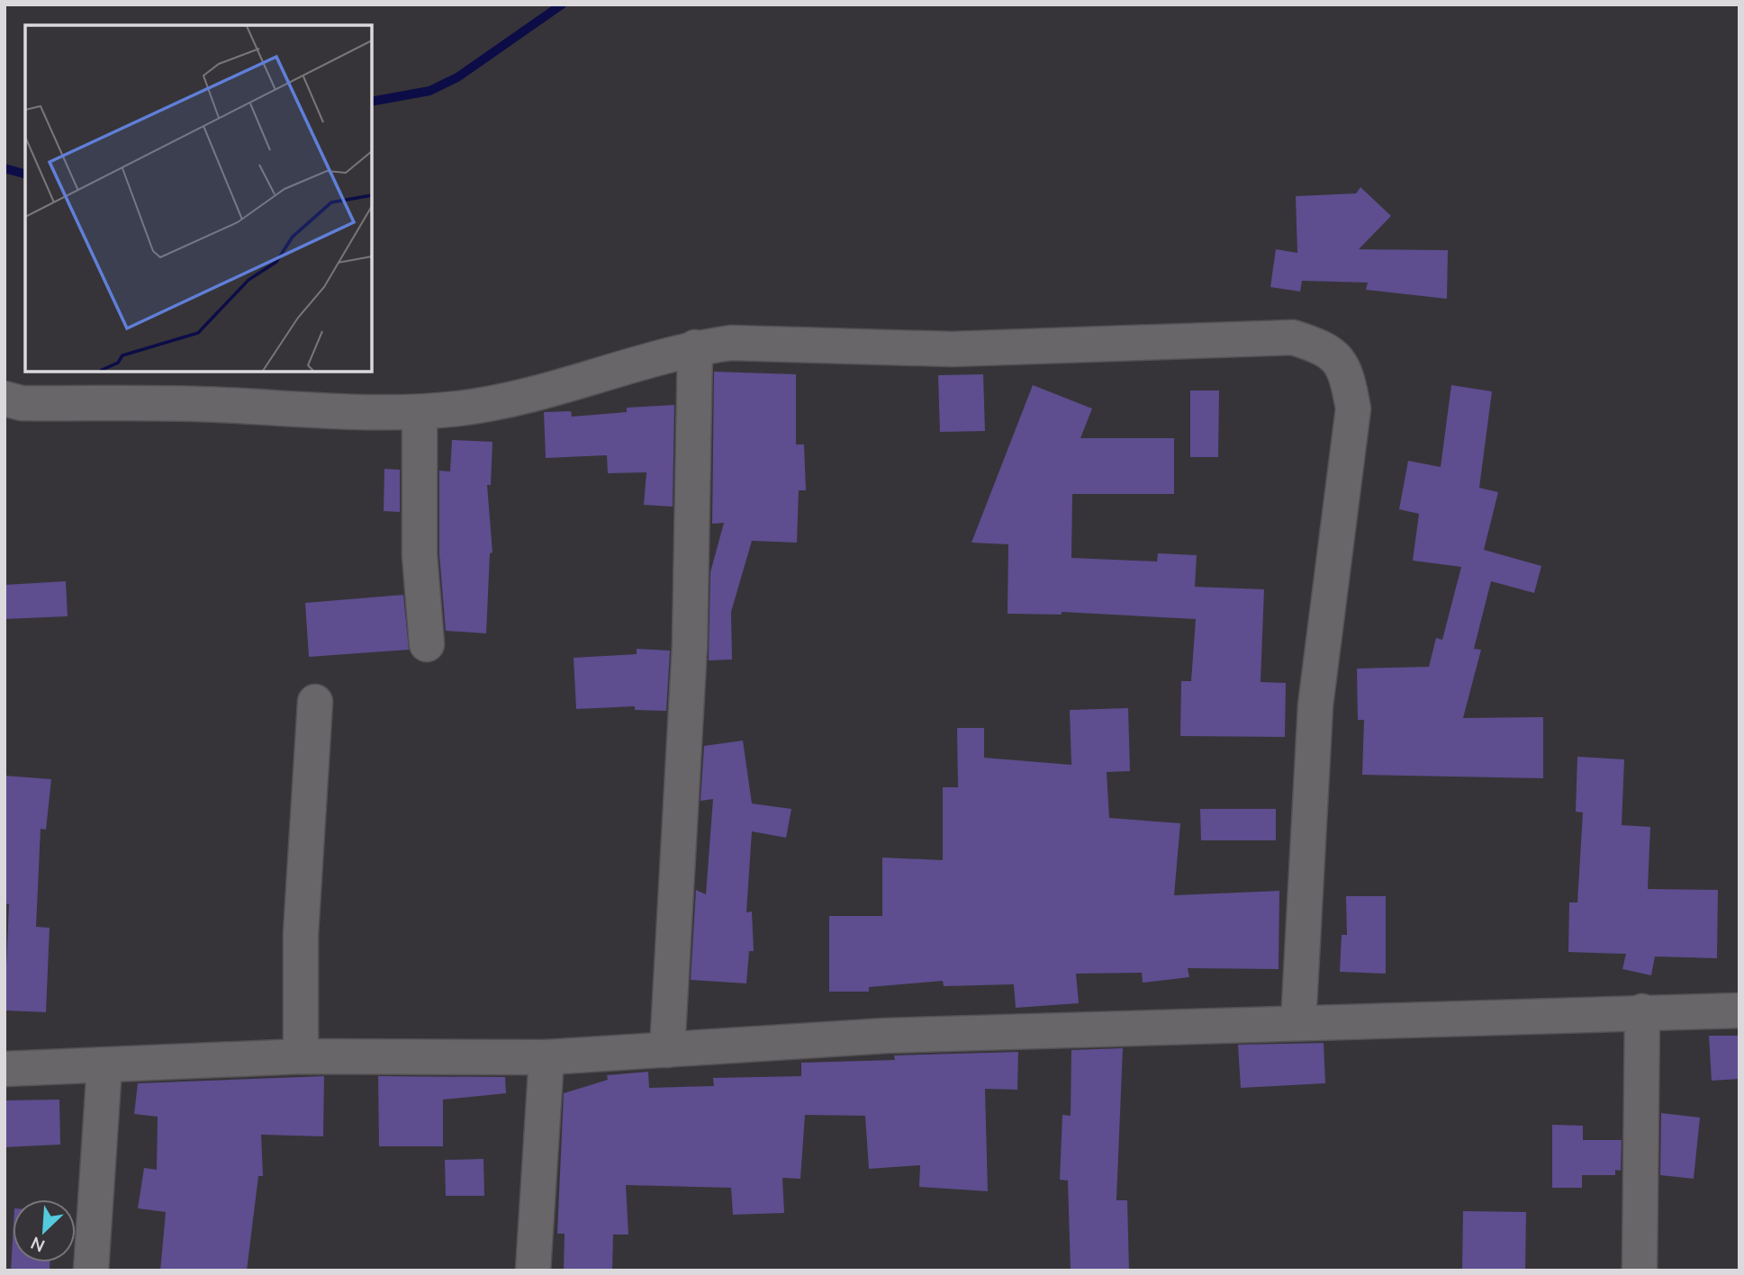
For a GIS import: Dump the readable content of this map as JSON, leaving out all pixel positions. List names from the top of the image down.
{
  "north": "bottom left"
}
